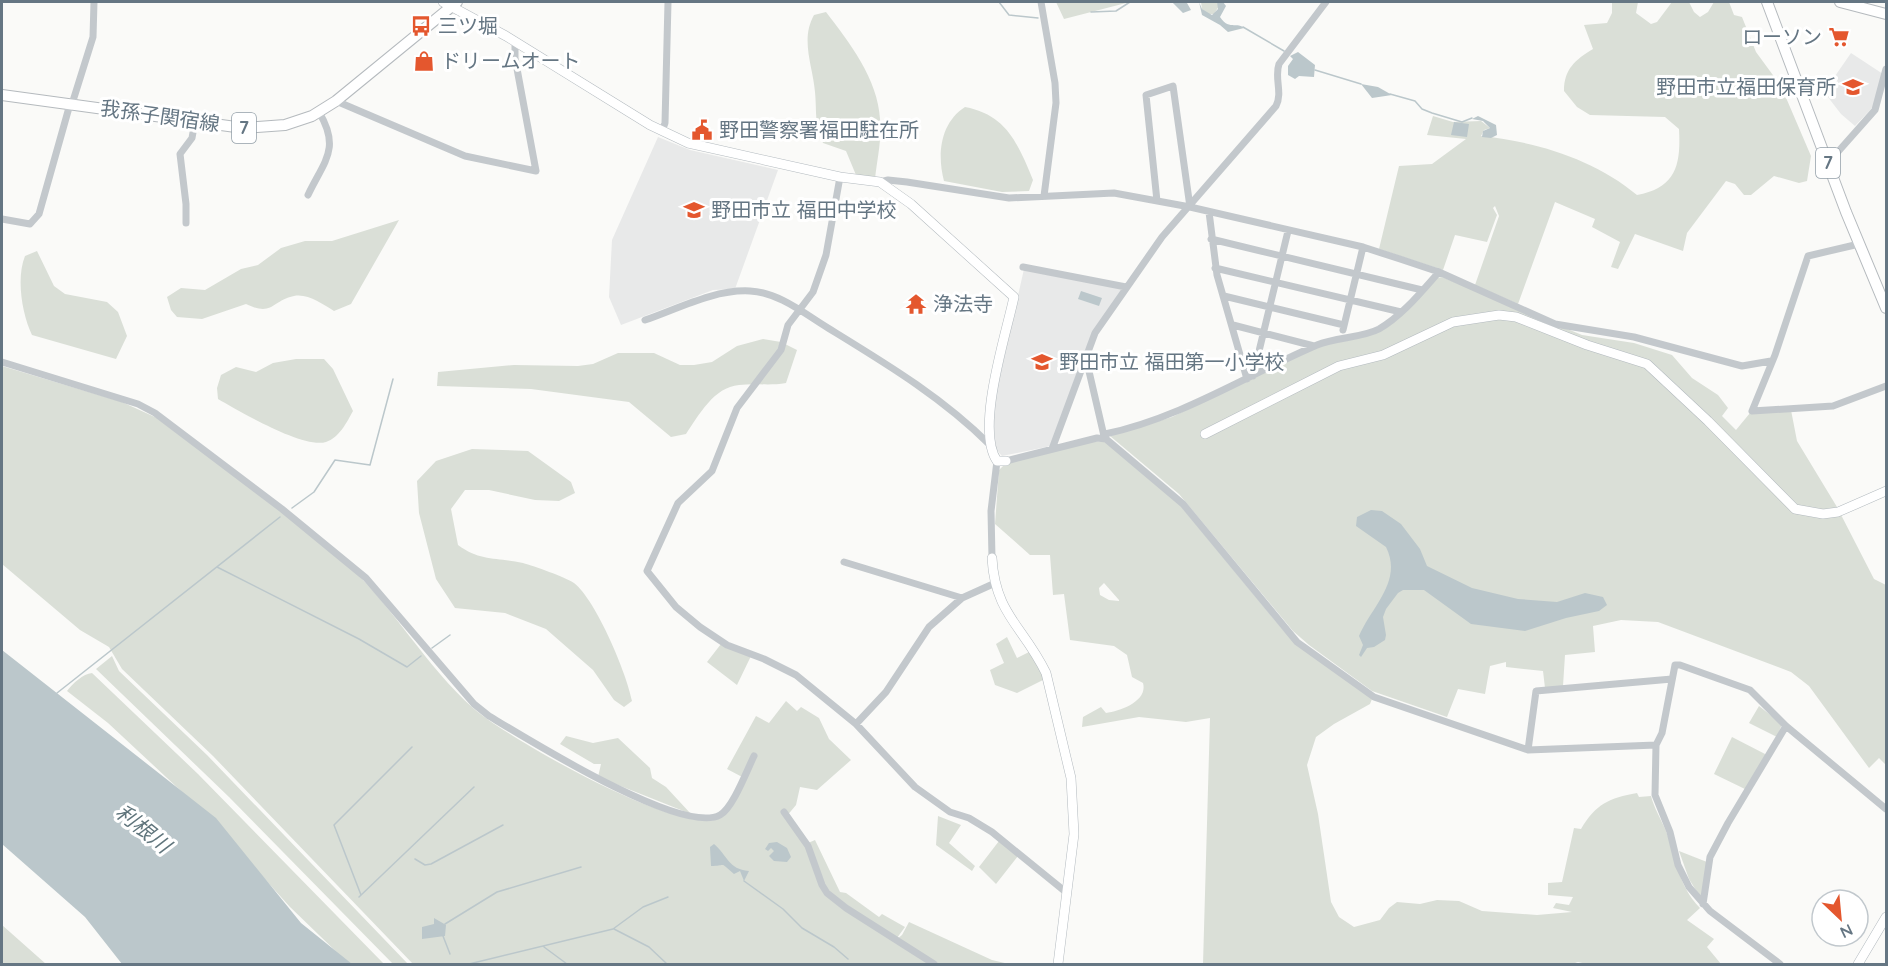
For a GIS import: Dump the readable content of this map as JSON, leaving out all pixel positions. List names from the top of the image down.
{
  "streets": {
    "main road": ["我孫子関宿線", "7"]
  },
  "water": ["利根川"],
  "places": {
    "bus stop": ["三ツ堀"],
    "supermarket": ["ローソン"],
    "shop": ["ドリームオート"],
    "school or university": ["野田市立福田保育所", "野田市立 福田中学校", "野田市立 福田第一小学校"],
    "public building": ["野田警察署福田駐在所"],
    "temple": ["浄法寺"]
  },
  "north": "bottom right"
}
